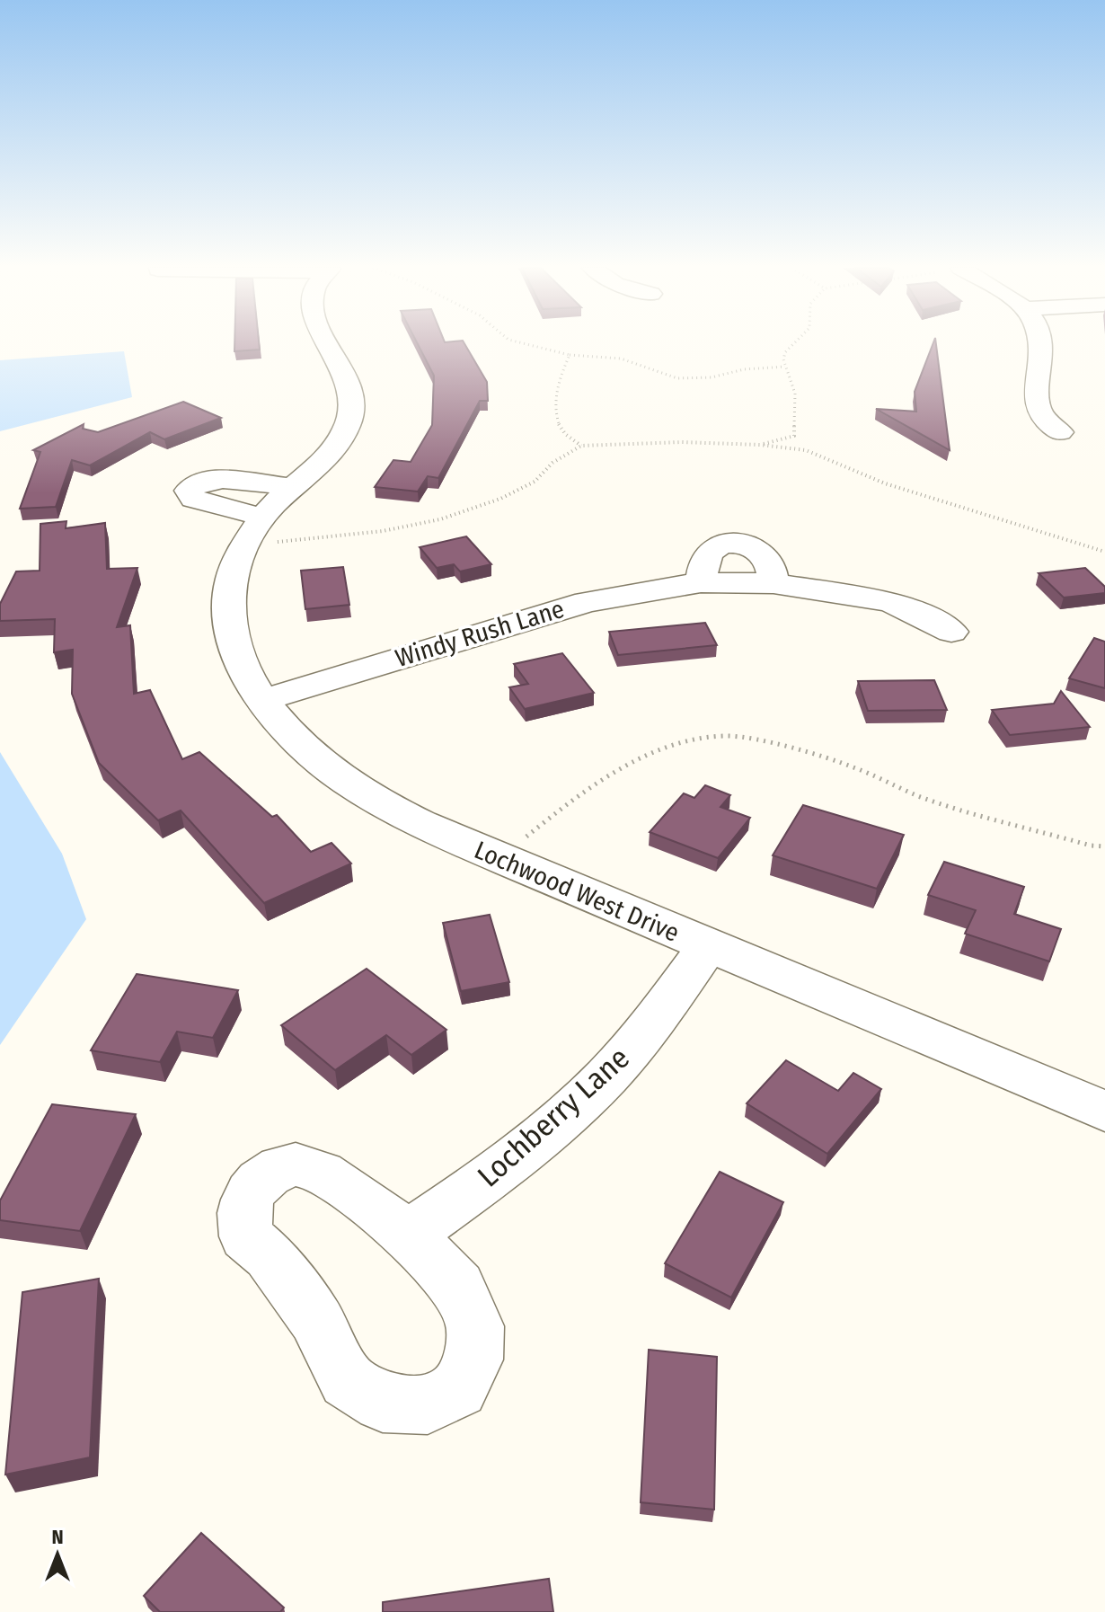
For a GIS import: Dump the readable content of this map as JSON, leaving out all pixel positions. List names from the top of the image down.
{
  "streets": {
    "street": ["Windy Rush Lane", "Lochwood West Drive", "Lochberry Lane"]
  },
  "crossings": [
    ["Windy Rush Lane", "Lochwood West Drive"],
    ["Lochwood West Drive", "Lochberry Lane"]
  ],
  "north": "top"
}
